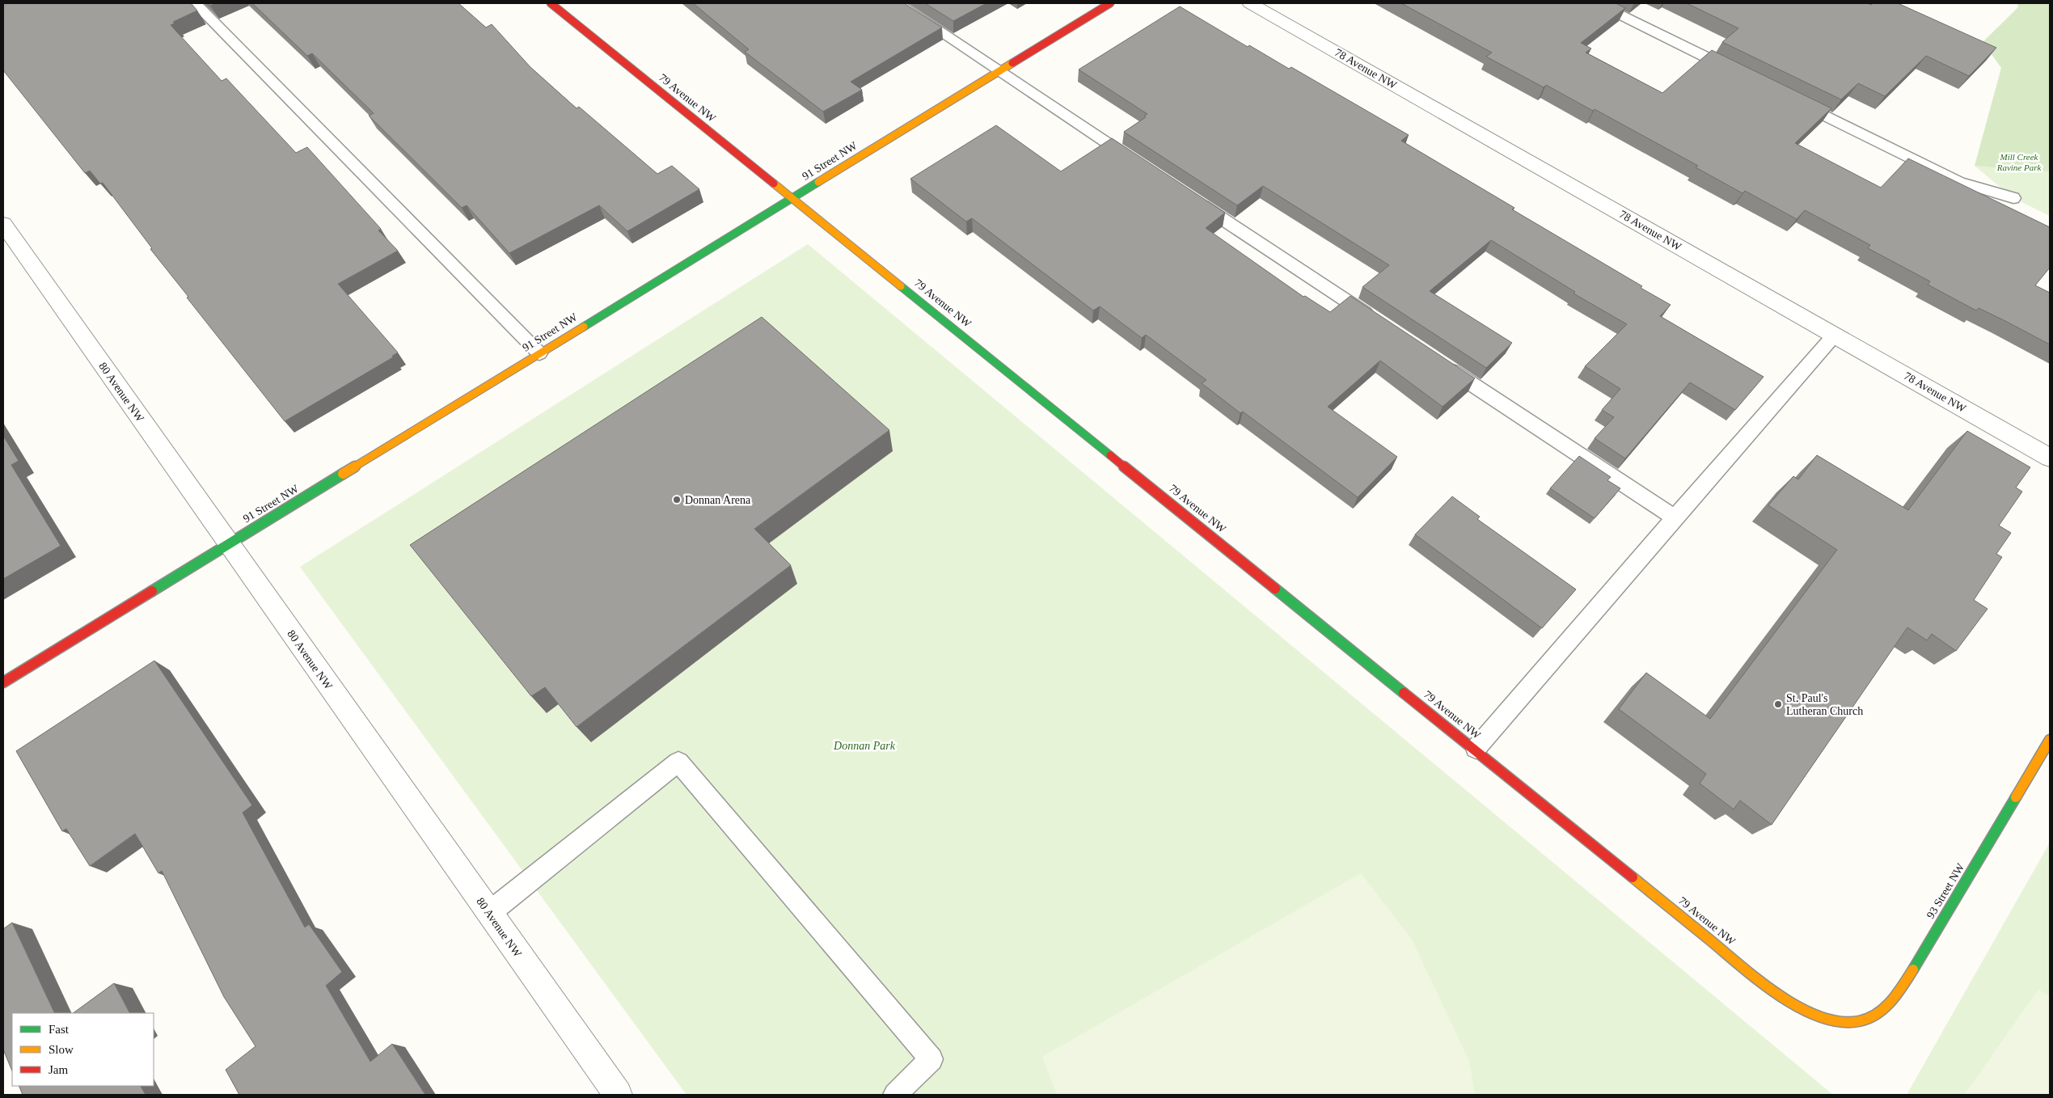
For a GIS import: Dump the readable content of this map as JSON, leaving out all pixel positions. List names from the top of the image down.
{
  "streets": {
    "street": [
      "78 Avenue NW",
      "79 Avenue NW",
      "91 Street NW",
      "80 Avenue NW",
      "93 Street NW"
    ]
  },
  "crossings": [
    ["79 Avenue NW", "91 Street NW"],
    ["79 Avenue NW", "93 Street NW"],
    ["91 Street NW", "80 Avenue NW"]
  ],
  "parks": ["Mill Creek Ravine Park", "Donnan Park"],
  "places": ["Donnan Arena", "St. Paul's Lutheran Church"],
  "legend": ["Fast", "Slow", "Jam"]
}
